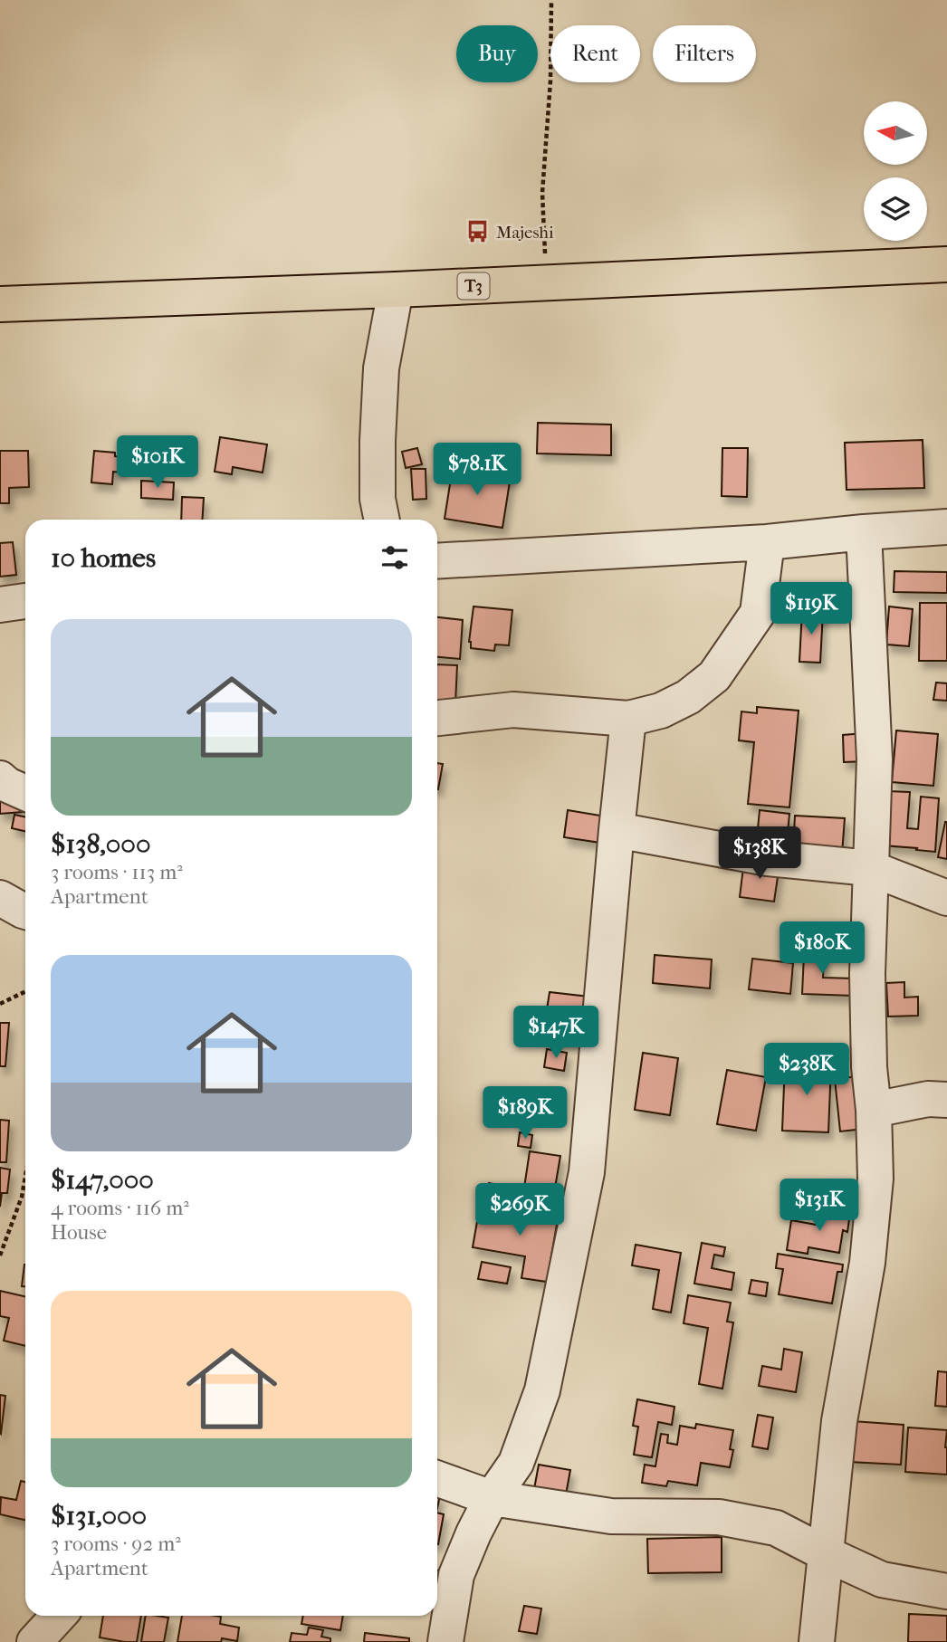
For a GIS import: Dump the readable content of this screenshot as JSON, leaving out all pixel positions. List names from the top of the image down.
{
  "streets": {
    "highway": ["T3"]
  },
  "places": {
    "bus stop": ["Majeshi"]
  },
  "north": "left",
  "page": {
    "chip": ["Buy", "Rent", "Filters"],
    "price": [
      "$101K",
      "$78.1K",
      "$119K",
      "$138K",
      "$180K",
      "$147K",
      "$238K",
      "$189K",
      "$131K",
      "$269K"
    ],
    "heading": "10 homes",
    "list": [
      {
        "name": "$138,000",
        "note": "3 rooms · 113 m² · Apartment"
      },
      {
        "name": "$147,000",
        "note": "4 rooms · 116 m² · House"
      },
      {
        "name": "$131,000",
        "note": "3 rooms · 92 m² · Apartment"
      }
    ]
  }
}
